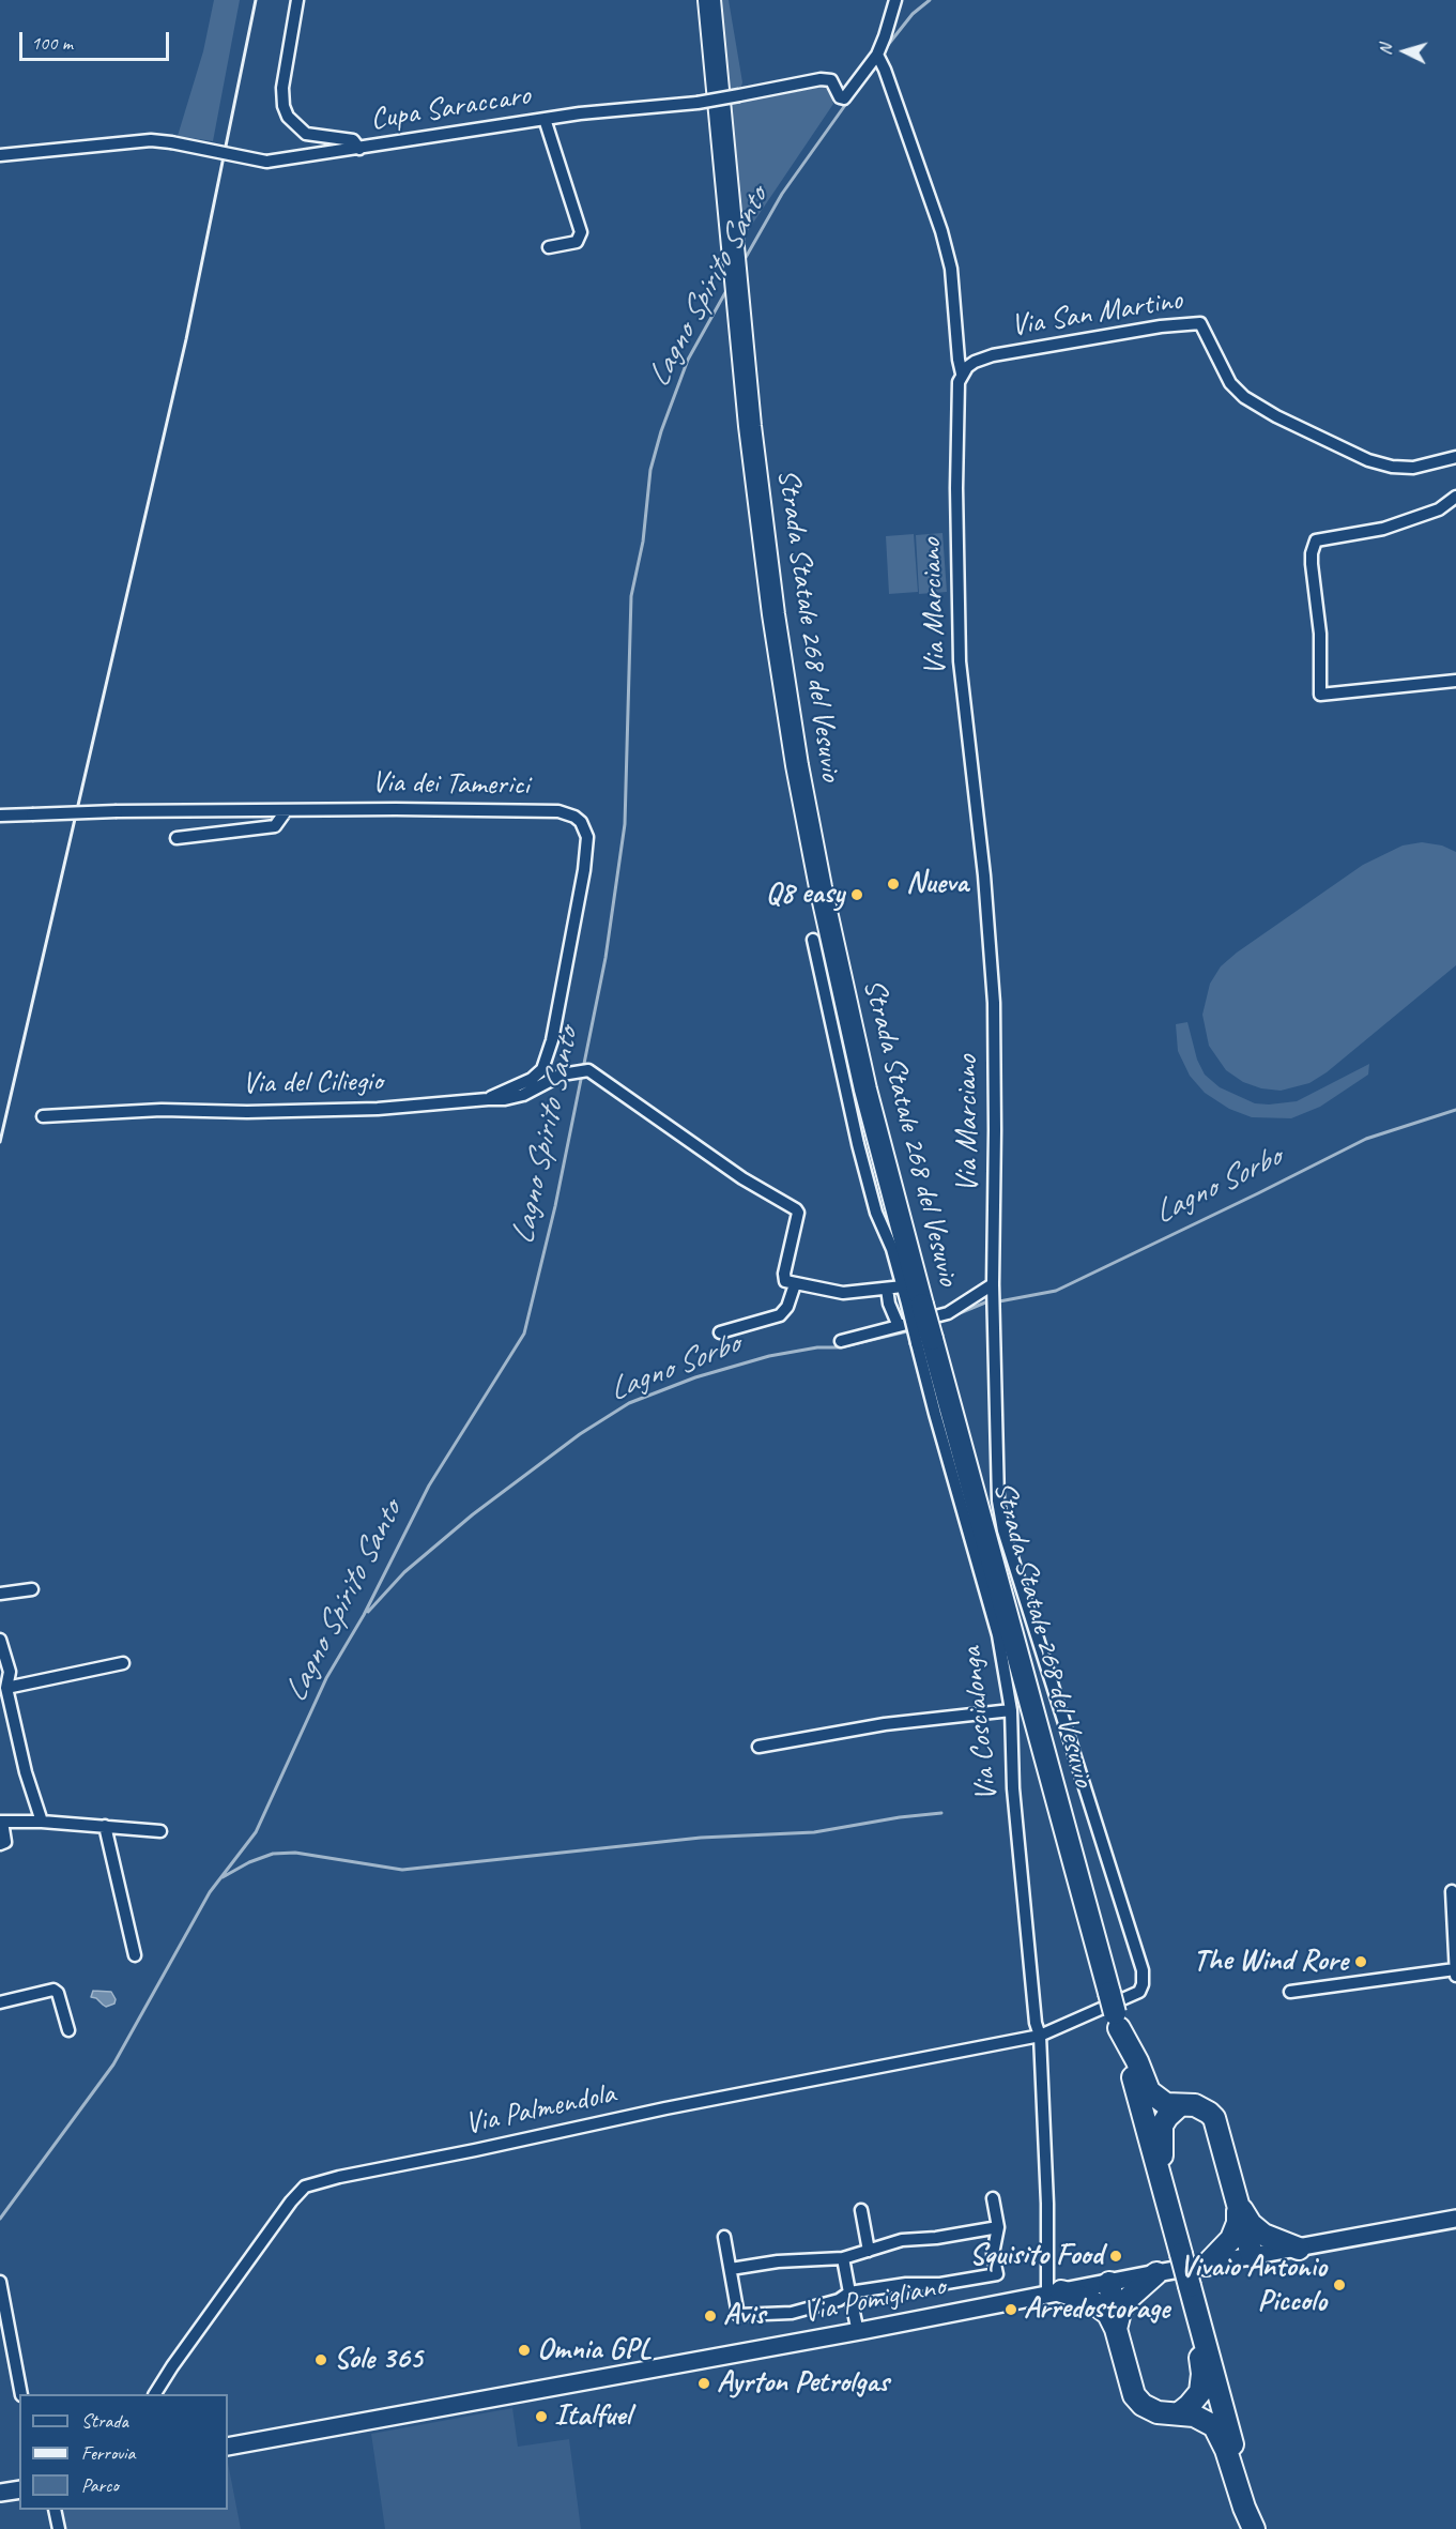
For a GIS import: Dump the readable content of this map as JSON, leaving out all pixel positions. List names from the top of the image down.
{
  "streets": {
    "highway": ["Strada Statale 268 del Vesuvio"],
    "main road": ["Via Pomigliano"],
    "street": [
      "Cupa Saraccaro",
      "Via San Martino",
      "Via Marciano",
      "Via dei Tamerici",
      "Via del Ciliegio",
      "Via Coscialonga",
      "Via Palmendola"
    ]
  },
  "crossings": [
    ["Cupa Saraccaro", "Via Marciano"],
    ["Via San Martino", "Via Marciano"],
    ["Via Marciano", "Via Palmendola"],
    ["Strada Statale 268 del Vesuvio", "Via Coscialonga"],
    ["Via dei Tamerici", "Via del Ciliegio"],
    ["Via Coscialonga", "Via Palmendola"],
    ["Via Coscialonga", "Via Pomigliano"]
  ],
  "water": ["Lagno Spirito Santo", "Lagno Sorbo"],
  "places": [
    "Nueva",
    "Q8 easy",
    "The Wind Rore",
    "Squisito Food",
    "Vivaio Antonio Piccolo",
    "Arredostorage",
    "Avis",
    "Omnia GPL",
    "Sole 365",
    "Ayrton Petrolgas",
    "Italfuel"
  ],
  "legend": ["Strada", "Ferrovia", "Parco"],
  "scale_bar": "100 m",
  "north": "left"
}
